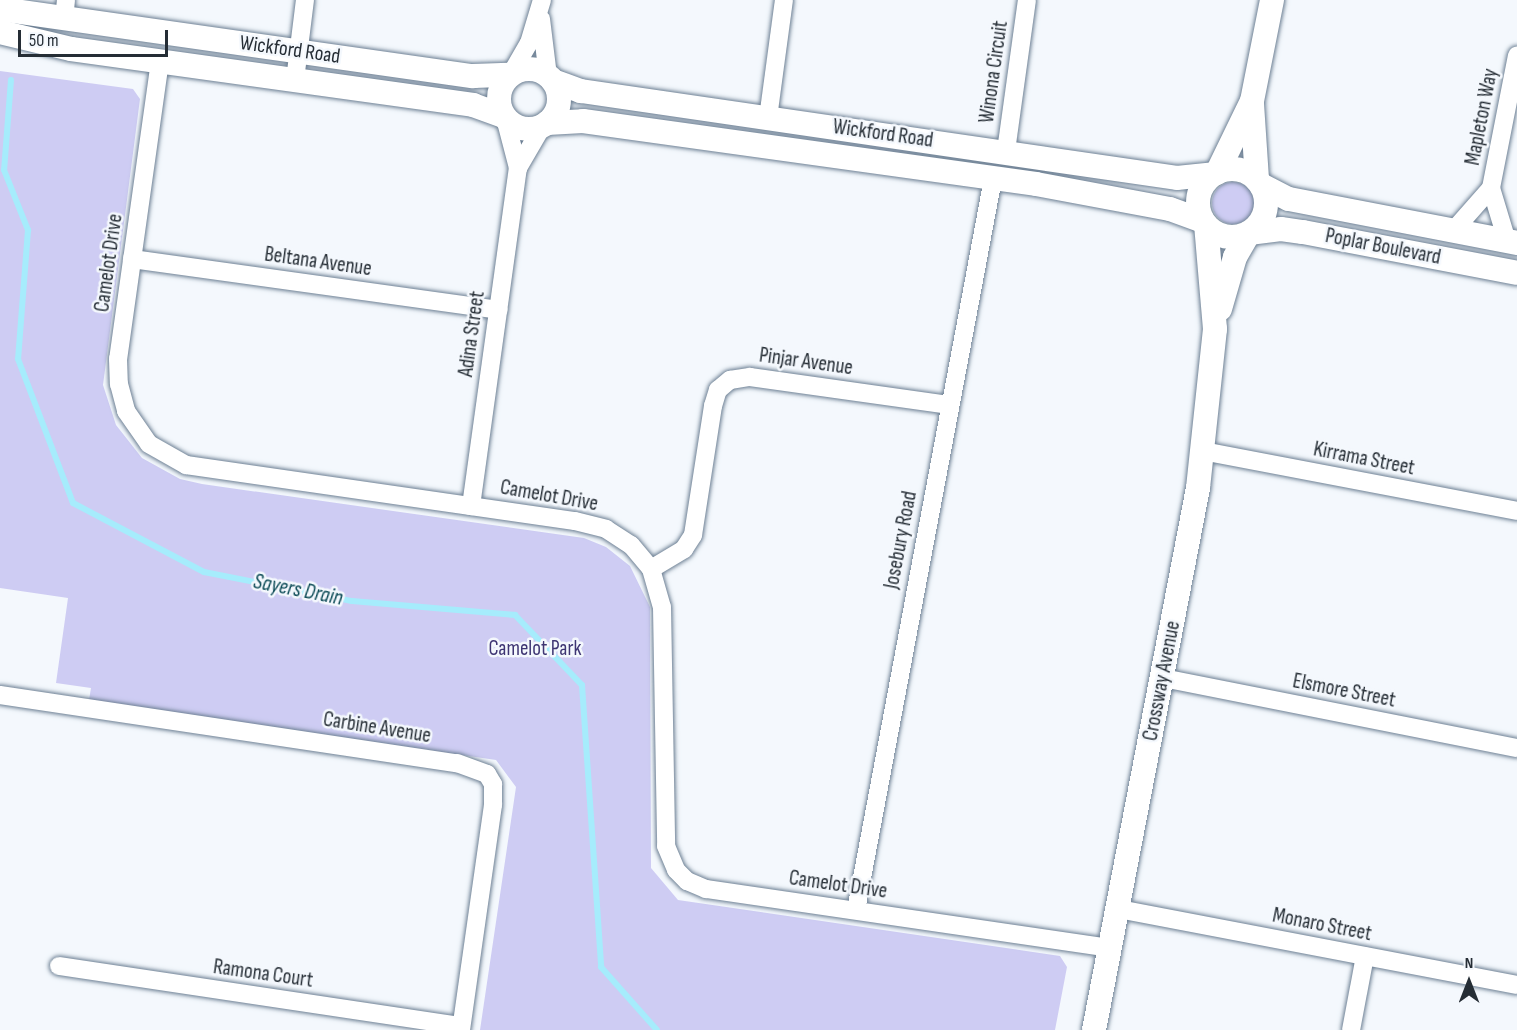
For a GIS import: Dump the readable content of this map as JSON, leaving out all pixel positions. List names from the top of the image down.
{
  "streets": {
    "street": [
      "Wickford Road",
      "Winona Circuit",
      "Mapleton Way",
      "Poplar Boulevard",
      "Beltana Avenue",
      "Camelot Drive",
      "Adina Street",
      "Pinjar Avenue",
      "Kirrama Street",
      "Josebury Road",
      "Crossway Avenue",
      "Elsmore Street",
      "Carbine Avenue",
      "Monaro Street",
      "Ramona Court"
    ]
  },
  "crossings": [
    ["Wickford Road", "Winona Circuit"],
    ["Wickford Road", "Poplar Boulevard"],
    ["Wickford Road", "Camelot Drive"],
    ["Wickford Road", "Adina Street"],
    ["Wickford Road", "Josebury Road"],
    ["Wickford Road", "Crossway Avenue"],
    ["Mapleton Way", "Poplar Boulevard"],
    ["Poplar Boulevard", "Crossway Avenue"],
    ["Beltana Avenue", "Camelot Drive"],
    ["Beltana Avenue", "Adina Street"],
    ["Camelot Drive", "Adina Street"],
    ["Camelot Drive", "Pinjar Avenue"],
    ["Camelot Drive", "Josebury Road"],
    ["Camelot Drive", "Crossway Avenue"],
    ["Pinjar Avenue", "Josebury Road"],
    ["Kirrama Street", "Crossway Avenue"],
    ["Crossway Avenue", "Elsmore Street"],
    ["Crossway Avenue", "Monaro Street"],
    ["Carbine Avenue", "Ramona Court"]
  ],
  "water": ["Sayers Drain"],
  "parks": ["Camelot Park"],
  "scale_bar": "50 m",
  "north": "top"
}
